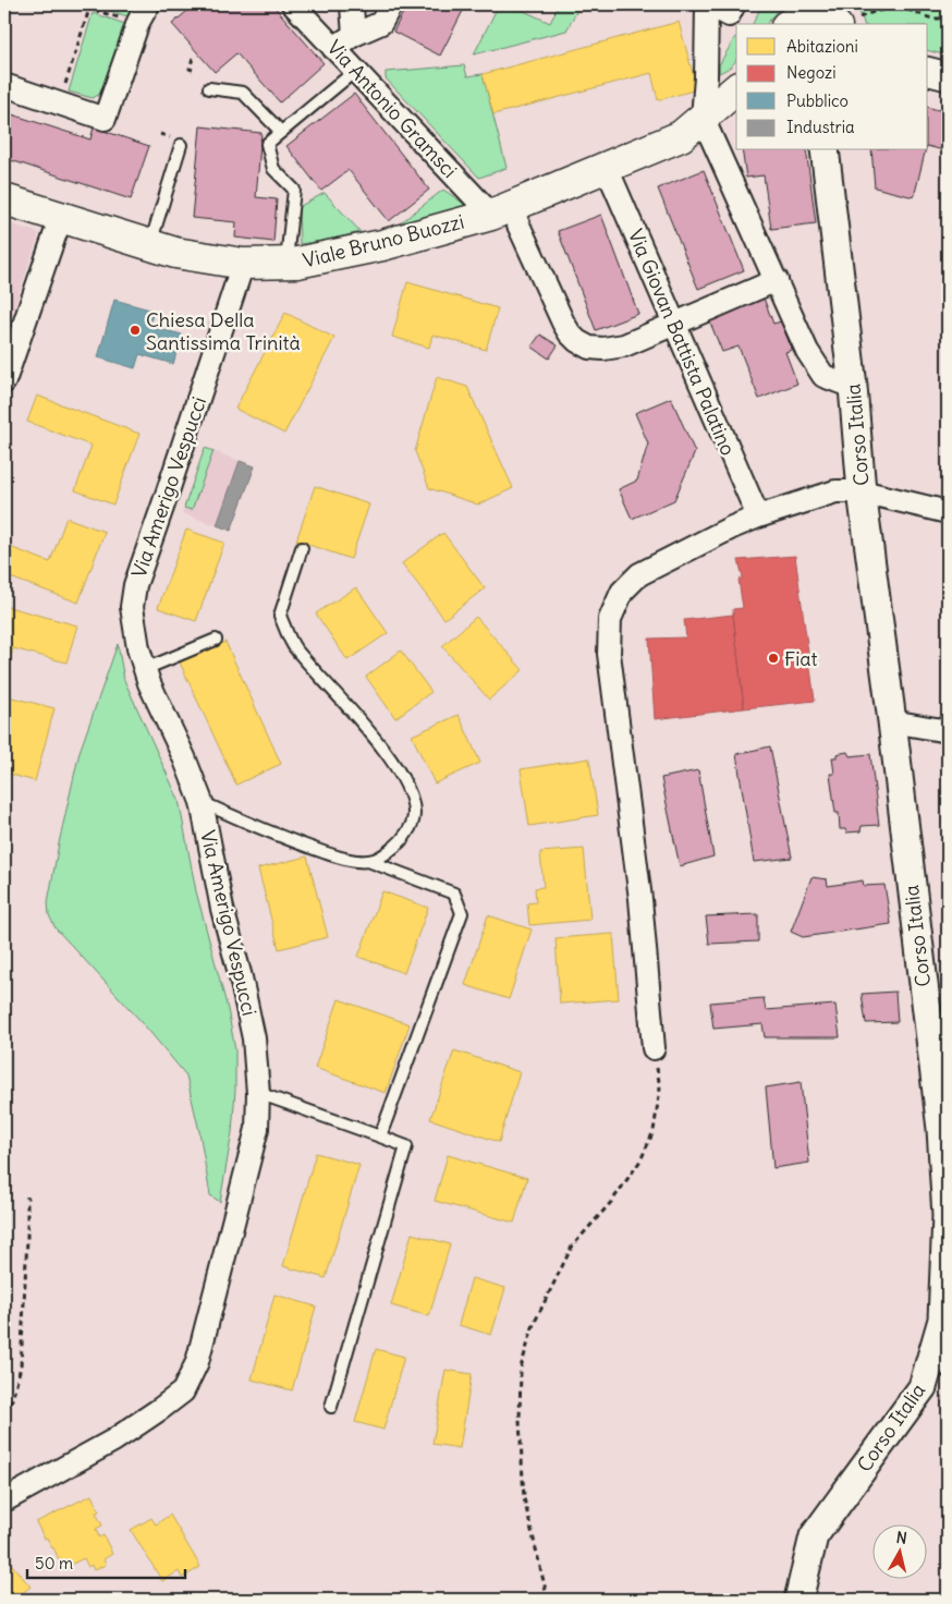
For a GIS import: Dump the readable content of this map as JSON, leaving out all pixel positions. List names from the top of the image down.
{
  "streets": {
    "main road": ["Viale Bruno Buozzi"],
    "street": [
      "Via Antonio Gramsci",
      "Via Giovan Battista Palatino",
      "Corso Italia",
      "Via Amerigo Vespucci"
    ]
  },
  "crossings": [
    ["Via Antonio Gramsci", "Viale Bruno Buozzi"],
    ["Via Antonio Gramsci", "Via Giovan Battista Palatino"],
    ["Viale Bruno Buozzi", "Via Giovan Battista Palatino"],
    ["Viale Bruno Buozzi", "Via Amerigo Vespucci"]
  ],
  "places": ["Chiesa Della Santissima Trinità", "Fiat"],
  "legend": [
    "Abitazioni",
    "Negozi",
    "Pubblico",
    "Industria"
  ],
  "scale_bar": "50 m",
  "north": "top"
}
